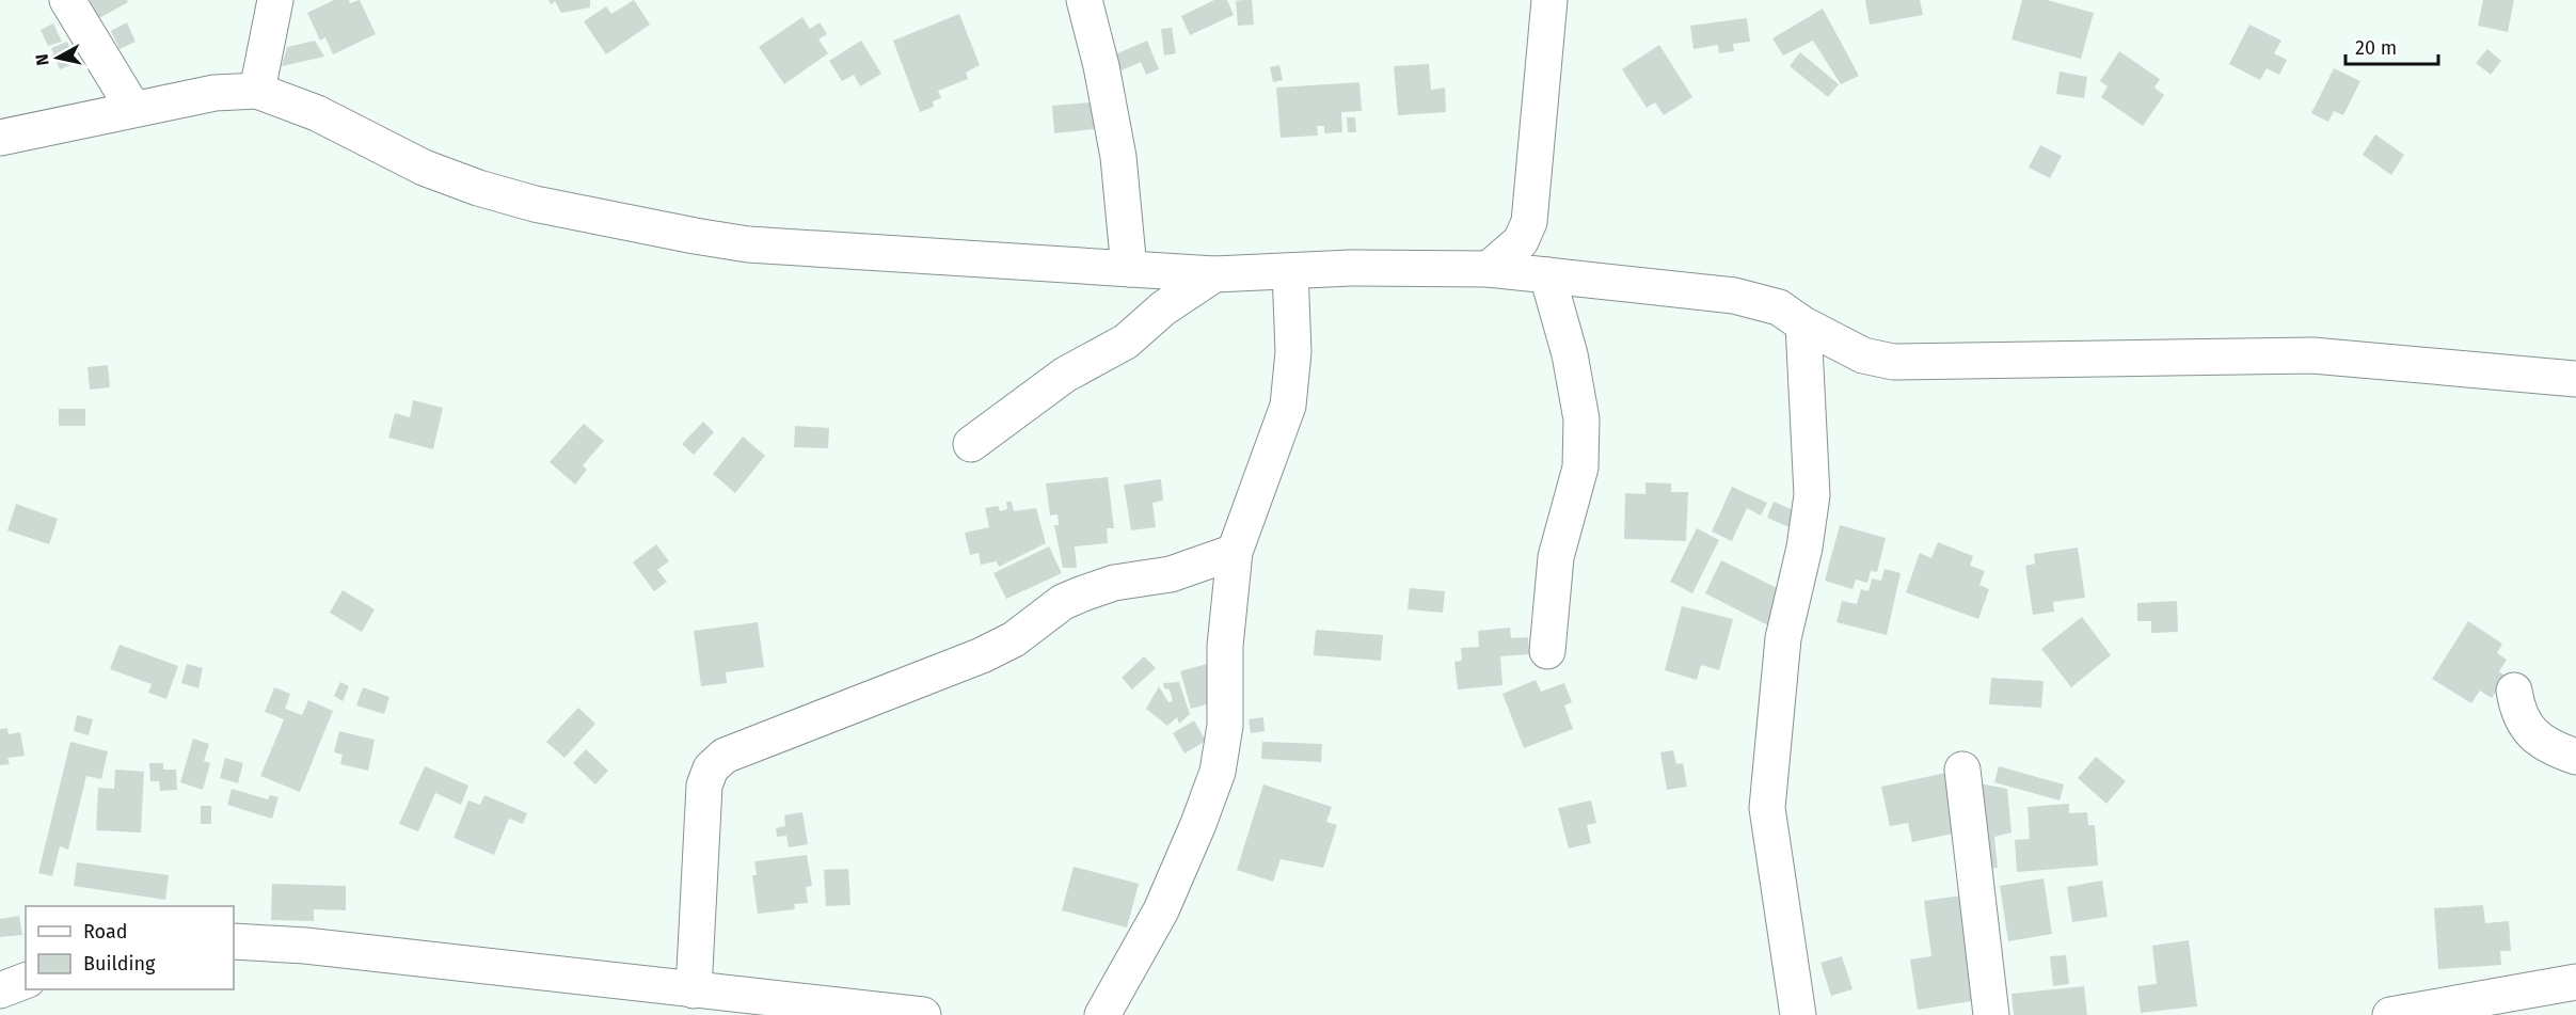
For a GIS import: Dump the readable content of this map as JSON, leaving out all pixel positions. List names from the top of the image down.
{
  "legend": ["Road", "Building"],
  "scale_bar": "20 m",
  "north": "left"
}
